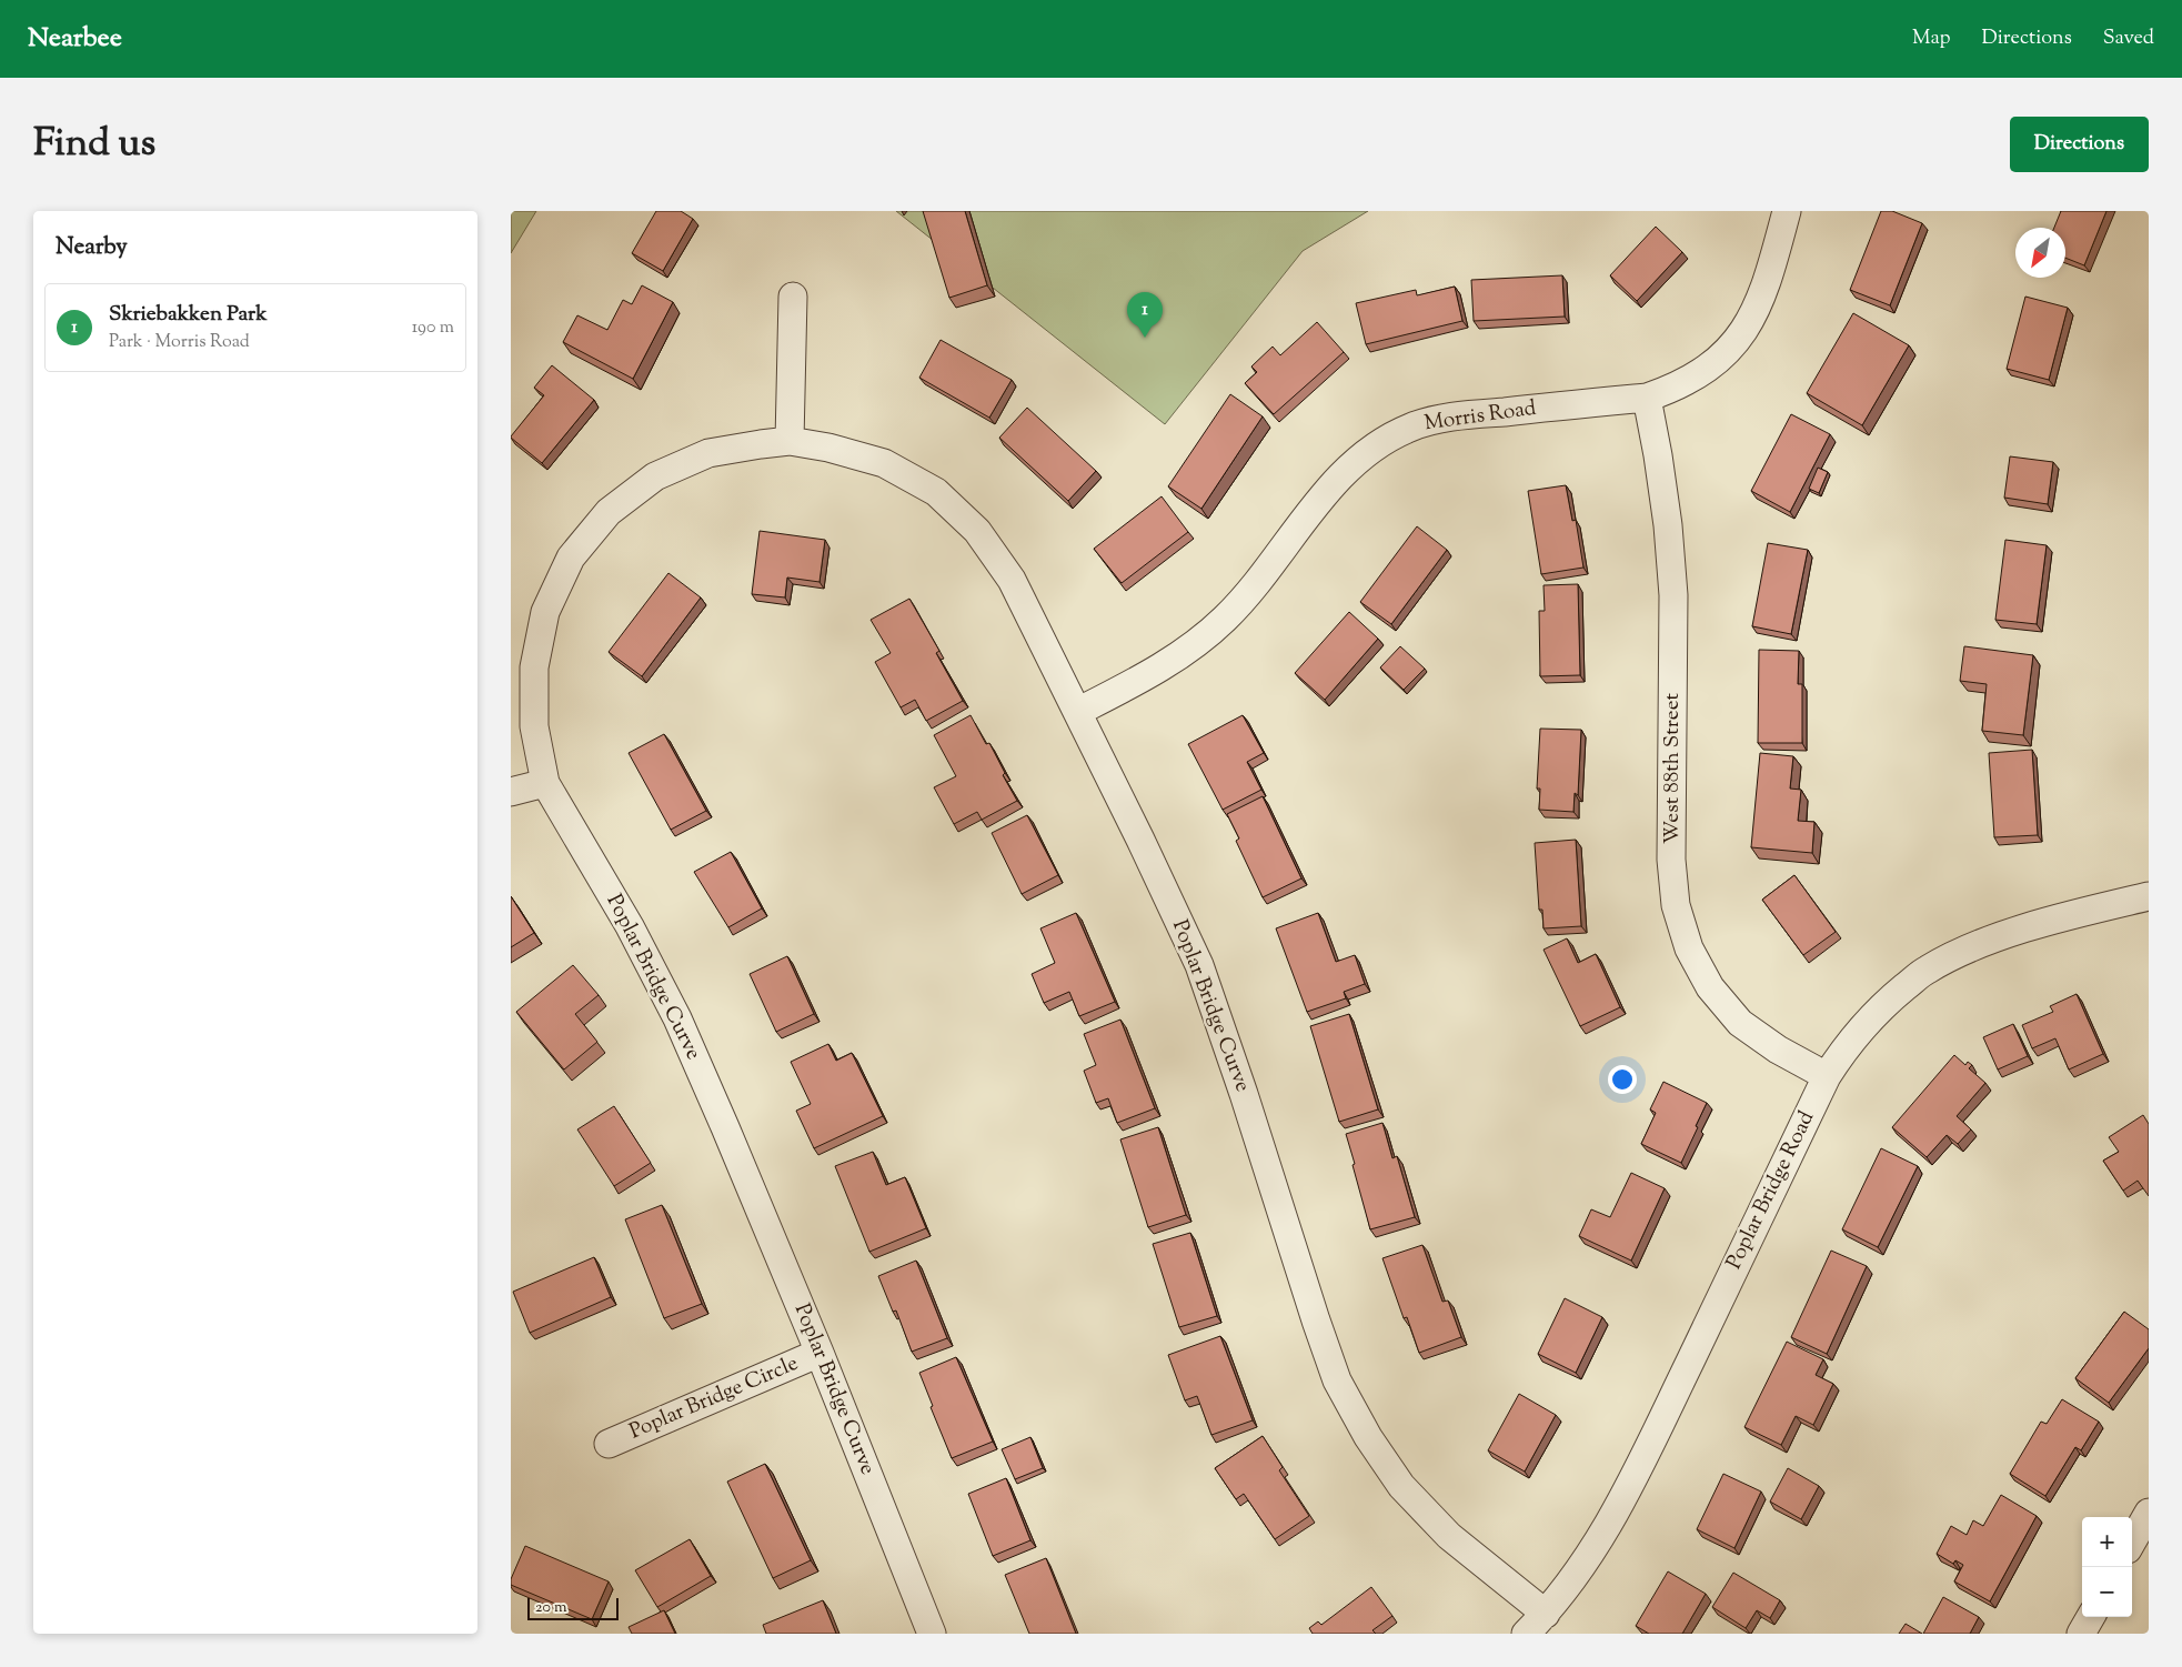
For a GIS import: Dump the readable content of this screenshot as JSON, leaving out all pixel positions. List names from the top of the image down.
{
  "streets": {
    "street": [
      "Morris Road",
      "West 88th Street",
      "Poplar Bridge Curve",
      "Poplar Bridge Road",
      "Poplar Bridge Circle"
    ]
  },
  "crossings": [
    ["Morris Road", "West 88th Street"],
    ["Morris Road", "Poplar Bridge Curve"],
    ["West 88th Street", "Poplar Bridge Road"],
    ["Poplar Bridge Curve", "Poplar Bridge Road"],
    ["Poplar Bridge Curve", "Poplar Bridge Circle"]
  ],
  "scale_bar": "20 m",
  "north": "bottom left",
  "page": {
    "header": "Nearbee",
    "nav": ["Map", "Directions", "Saved"],
    "title": "Find us",
    "buttons": "Directions",
    "heading": "Nearby",
    "list": [
      {
        "mark": "1",
        "name": "Skriebakken Park",
        "note": "Park · Morris Road",
        "value": "190 m"
      }
    ],
    "pins": "1",
    "map_buttons": ["+", "−"],
    "scale": "20 m"
  }
}
